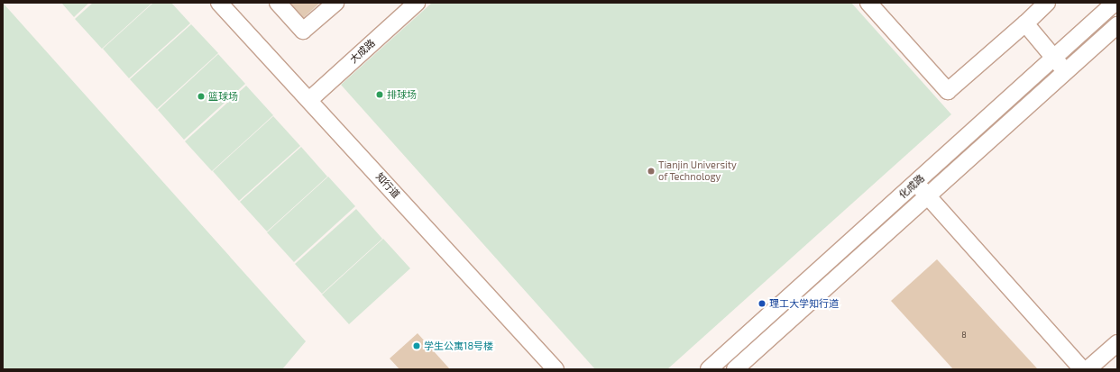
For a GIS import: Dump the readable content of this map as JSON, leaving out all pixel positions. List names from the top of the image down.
{
  "streets": {
    "street": ["大成路", "知行道", "化成路"]
  },
  "crossings": [
    ["大成路", "知行道"]
  ],
  "places": [
    "排球场",
    "篮球场",
    "Tianjin University of Technology",
    "理工大学知行道",
    "学生公寓18号楼"
  ],
  "house_numbers": ["8"]
}
